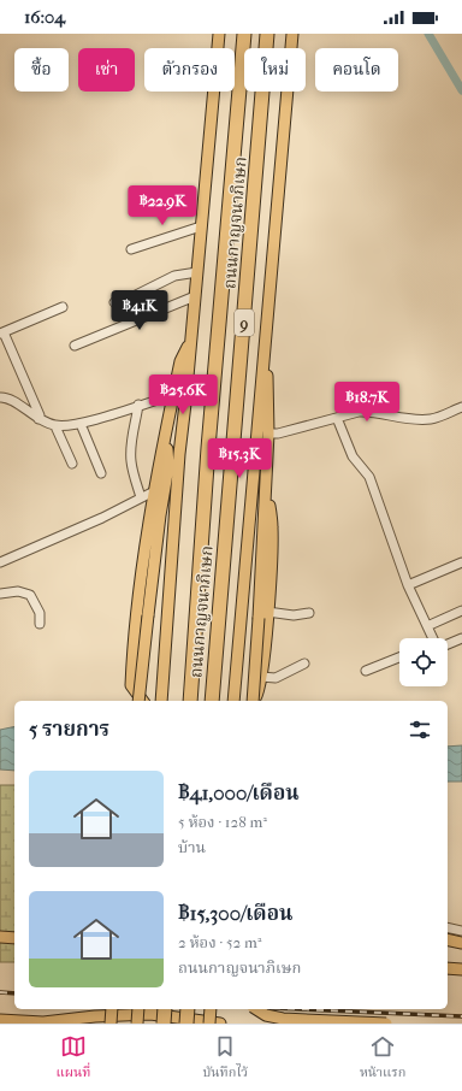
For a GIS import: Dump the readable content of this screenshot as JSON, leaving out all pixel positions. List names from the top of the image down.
{
  "streets": {
    "highway": ["ถนนกาญจนาภิเษก", "9"]
  },
  "page": {
    "status": "16:04",
    "chip": [
      "ซื้อ",
      "เช่า",
      "ตัวกรอง",
      "ใหม่",
      "คอนโด"
    ],
    "price": [
      "฿22.9K",
      "฿41K",
      "฿25.6K",
      "฿18.7K",
      "฿15.3K"
    ],
    "heading": "5 รายการ",
    "list": [
      {
        "name": "฿41,000/เดือน",
        "note": "5 ห้อง · 128 m² · บ้าน"
      },
      {
        "name": "฿15,300/เดือน",
        "note": "2 ห้อง · 52 m² · ถนนกาญจนาภิเษก"
      }
    ],
    "tabs": ["แผนที่", "บันทึกไว้", "หน้าแรก"]
  }
}
